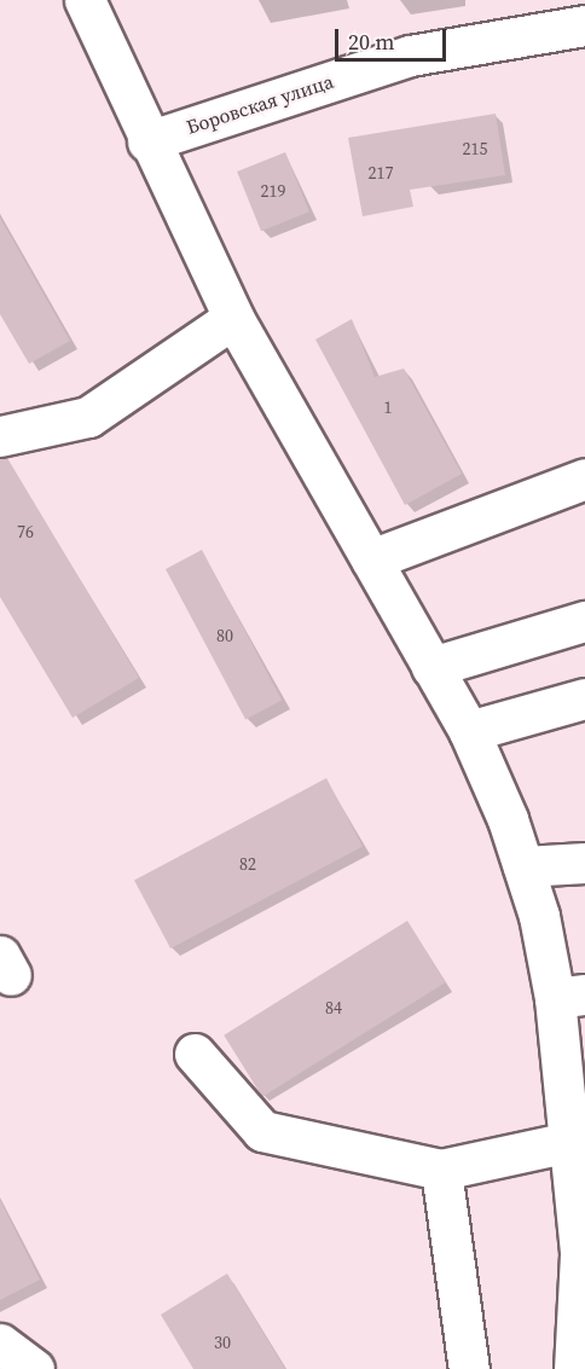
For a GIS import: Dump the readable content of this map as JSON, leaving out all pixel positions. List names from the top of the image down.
{
  "streets": {
    "main road": ["Боровская улица"]
  },
  "house_numbers": [
    "215",
    "217",
    "219",
    "1",
    "76",
    "80",
    "82",
    "84",
    "30"
  ],
  "scale_bar": "20 m"
}
